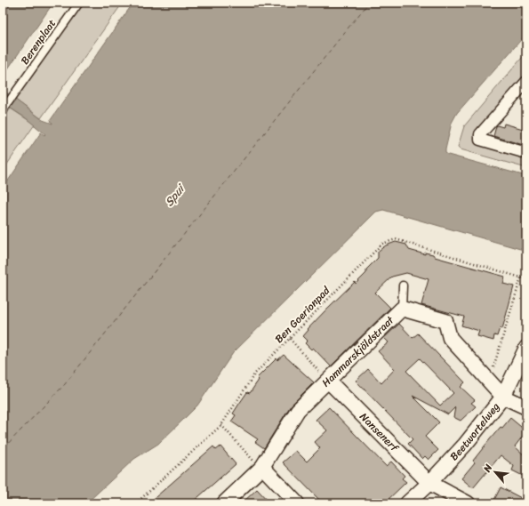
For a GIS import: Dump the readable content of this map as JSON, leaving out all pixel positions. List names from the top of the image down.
{
  "streets": {
    "street": ["Hammarskjöldstraat", "Beetwortelweg", "Nansenerf"],
    "lane": ["Berenplaat"],
    "path": ["Ben Goerionpad"]
  },
  "crossings": [
    ["Hammarskjöldstraat", "Beetwortelweg"],
    ["Hammarskjöldstraat", "Nansenerf"],
    ["Beetwortelweg", "Nansenerf"]
  ],
  "water": ["Spui"],
  "north": "top left"
}
